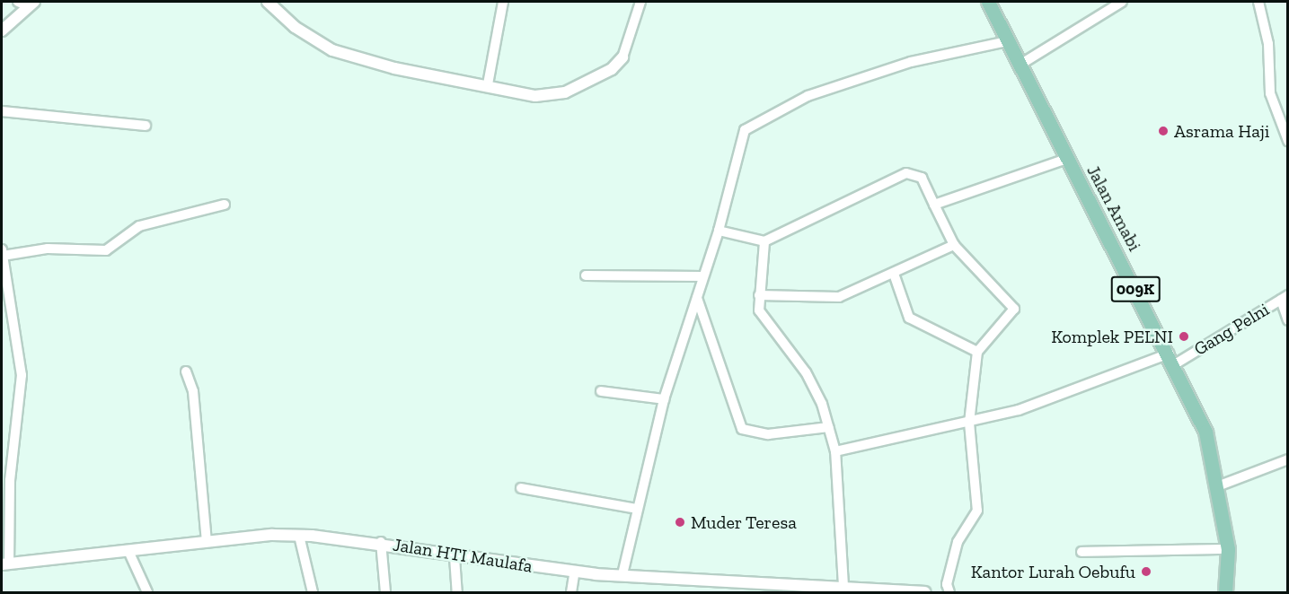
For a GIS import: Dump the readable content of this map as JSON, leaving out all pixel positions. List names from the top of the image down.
{
  "streets": {
    "main road": ["Jalan Amabi", "009K"],
    "street": ["Gang Pelni", "Jalan HTI Maulafa"]
  },
  "crossings": [
    ["Jalan Amabi", "Gang Pelni"]
  ],
  "places": [
    "Asrama Haji",
    "Komplek PELNI",
    "Muder Teresa",
    "Kantor Lurah Oebufu"
  ]
}
